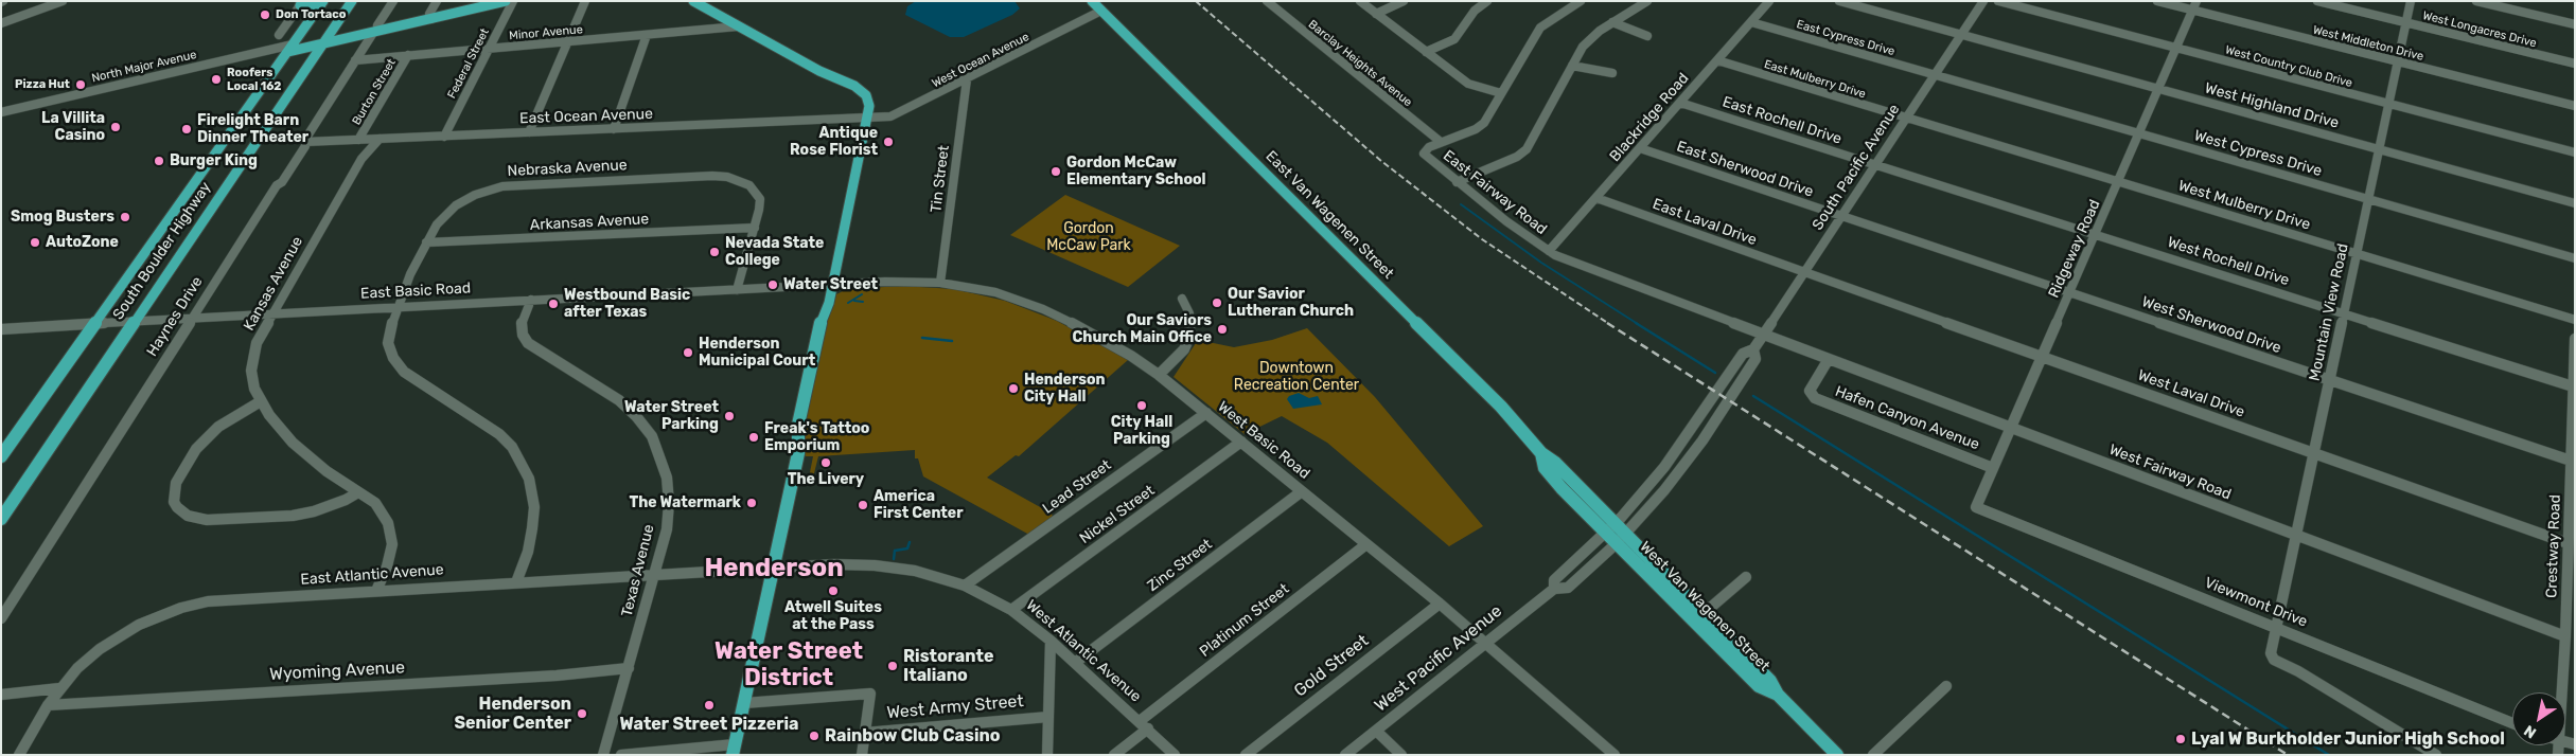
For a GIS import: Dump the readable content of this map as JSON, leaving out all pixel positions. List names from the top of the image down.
{
  "streets": {
    "main road": ["East Van Wagenen Street", "South Boulder Highway", "West Van Wagenen Street"],
    "street": [
      "West Longacres Drive",
      "Minor Avenue",
      "East Cypress Drive",
      "West Middleton Drive",
      "West Ocean Avenue",
      "Federal Street",
      "Barclay Heights Avenue",
      "North Major Avenue",
      "West Country Club Drive",
      "East Mulberry Drive",
      "Burton Street",
      "West Highland Drive",
      "East Ocean Avenue",
      "Blackridge Road",
      "East Rochell Drive",
      "West Cypress Drive",
      "South Pacific Avenue",
      "Nebraska Avenue",
      "East Sherwood Drive",
      "Tin Street",
      "East Fairway Road",
      "West Mulberry Drive",
      "Arkansas Avenue",
      "East Laval Drive",
      "Ridgeway Road",
      "West Rochell Drive",
      "Kansas Avenue",
      "East Basic Road",
      "Mountain View Road",
      "Haynes Drive",
      "West Sherwood Drive",
      "West Laval Drive",
      "Hafen Canyon Avenue",
      "West Basic Road",
      "West Fairway Road",
      "Lead Street",
      "Nickel Street",
      "Crestway Road",
      "Zinc Street",
      "Texas Avenue",
      "East Atlantic Avenue",
      "Viewmont Drive",
      "Platinum Street",
      "West Atlantic Avenue",
      "West Pacific Avenue",
      "Gold Street",
      "Wyoming Avenue",
      "West Army Street"
    ]
  },
  "crossings": [
    ["West Longacres Drive", "Mountain View Road"],
    ["Minor Avenue", "Federal Street"],
    ["Minor Avenue", "Burton Street"],
    ["Minor Avenue", "Haynes Drive"],
    ["East Cypress Drive", "Blackridge Road"],
    ["East Cypress Drive", "West Cypress Drive"],
    ["East Cypress Drive", "South Pacific Avenue"],
    ["West Middleton Drive", "Ridgeway Road"],
    ["West Middleton Drive", "Mountain View Road"],
    ["West Ocean Avenue", "East Ocean Avenue"],
    ["West Ocean Avenue", "Tin Street"],
    ["West Ocean Avenue", "East Van Wagenen Street"],
    ["Federal Street", "East Ocean Avenue"],
    ["Barclay Heights Avenue", "East Fairway Road"],
    ["North Major Avenue", "South Boulder Highway"],
    ["West Country Club Drive", "Ridgeway Road"],
    ["West Country Club Drive", "Mountain View Road"],
    ["East Mulberry Drive", "Blackridge Road"],
    ["East Mulberry Drive", "South Pacific Avenue"],
    ["East Mulberry Drive", "West Mulberry Drive"],
    ["Burton Street", "East Ocean Avenue"],
    ["West Highland Drive", "South Pacific Avenue"],
    ["West Highland Drive", "Ridgeway Road"],
    ["West Highland Drive", "Mountain View Road"],
    ["East Ocean Avenue", "Kansas Avenue"],
    ["East Ocean Avenue", "Haynes Drive"],
    ["Blackridge Road", "East Rochell Drive"],
    ["Blackridge Road", "East Sherwood Drive"],
    ["Blackridge Road", "East Fairway Road"],
    ["Blackridge Road", "East Laval Drive"],
    ["East Rochell Drive", "South Pacific Avenue"],
    ["East Rochell Drive", "West Rochell Drive"],
    ["West Cypress Drive", "South Pacific Avenue"],
    ["West Cypress Drive", "Ridgeway Road"],
    ["West Cypress Drive", "Mountain View Road"],
    ["South Pacific Avenue", "East Sherwood Drive"],
    ["South Pacific Avenue", "East Fairway Road"],
    ["South Pacific Avenue", "West Mulberry Drive"],
    ["South Pacific Avenue", "East Van Wagenen Street"],
    ["South Pacific Avenue", "East Laval Drive"],
    ["South Pacific Avenue", "West Rochell Drive"],
    ["South Pacific Avenue", "West Sherwood Drive"],
    ["South Pacific Avenue", "West Laval Drive"],
    ["South Pacific Avenue", "West Fairway Road"],
    ["South Pacific Avenue", "West Van Wagenen Street"],
    ["South Pacific Avenue", "West Pacific Avenue"],
    ["Nebraska Avenue", "Arkansas Avenue"],
    ["Nebraska Avenue", "East Basic Road"],
    ["Nebraska Avenue", "East Atlantic Avenue"],
    ["East Sherwood Drive", "West Sherwood Drive"],
    ["Tin Street", "West Basic Road"],
    ["East Fairway Road", "West Fairway Road"],
    ["West Mulberry Drive", "Ridgeway Road"],
    ["West Mulberry Drive", "Mountain View Road"],
    ["East Van Wagenen Street", "West Van Wagenen Street"],
    ["East Van Wagenen Street", "West Pacific Avenue"],
    ["East Laval Drive", "West Laval Drive"],
    ["Ridgeway Road", "West Rochell Drive"],
    ["Ridgeway Road", "West Sherwood Drive"],
    ["Ridgeway Road", "West Laval Drive"],
    ["Ridgeway Road", "Hafen Canyon Avenue"],
    ["Ridgeway Road", "West Fairway Road"],
    ["Ridgeway Road", "Viewmont Drive"],
    ["South Boulder Highway", "East Basic Road"],
    ["West Rochell Drive", "Mountain View Road"],
    ["West Rochell Drive", "Crestway Road"],
    ["Kansas Avenue", "East Basic Road"],
    ["Kansas Avenue", "East Atlantic Avenue"],
    ["East Basic Road", "Haynes Drive"],
    ["East Basic Road", "West Basic Road"],
    ["East Basic Road", "Texas Avenue"],
    ["Mountain View Road", "West Sherwood Drive"],
    ["Mountain View Road", "West Laval Drive"],
    ["Mountain View Road", "West Fairway Road"],
    ["Mountain View Road", "Viewmont Drive"],
    ["West Sherwood Drive", "Crestway Road"],
    ["West Laval Drive", "Crestway Road"],
    ["Hafen Canyon Avenue", "West Fairway Road"],
    ["West Basic Road", "Lead Street"],
    ["West Basic Road", "Nickel Street"],
    ["West Basic Road", "Zinc Street"],
    ["West Basic Road", "Platinum Street"],
    ["West Basic Road", "West Pacific Avenue"],
    ["West Basic Road", "Gold Street"],
    ["West Fairway Road", "Crestway Road"],
    ["Lead Street", "West Atlantic Avenue"],
    ["Nickel Street", "West Atlantic Avenue"],
    ["Zinc Street", "West Atlantic Avenue"],
    ["Texas Avenue", "East Atlantic Avenue"],
    ["Texas Avenue", "Wyoming Avenue"],
    ["East Atlantic Avenue", "West Atlantic Avenue"],
    ["East Atlantic Avenue", "Wyoming Avenue"],
    ["West Van Wagenen Street", "West Pacific Avenue"],
    ["Platinum Street", "West Atlantic Avenue"]
  ],
  "districts": ["Henderson", "Water Street District"],
  "parks": ["Gordon McCaw Park", "Downtown Recreation Center"],
  "places": [
    "Don Tortaco",
    "Roofers Local 162",
    "Pizza Hut",
    "La Villita Casino",
    "Firelight Barn Dinner Theater",
    "Antique Rose Florist",
    "Burger King",
    "Gordon McCaw Elementary School",
    "Smog Busters",
    "AutoZone",
    "Nevada State College",
    "Water Street",
    "Our Savior Lutheran Church",
    "Westbound Basic after Texas",
    "Our Saviors Church Main Office",
    "Henderson Municipal Court",
    "Henderson City Hall",
    "City Hall Parking",
    "Water Street Parking",
    "Freak's Tattoo Emporium",
    "The Livery",
    "The Watermark",
    "America First Center",
    "Atwell Suites at the Pass",
    "Ristorante Italiano",
    "Water Street Pizzeria",
    "Henderson Senior Center",
    "Rainbow Club Casino",
    "Lyal W Burkholder Junior High School"
  ],
  "north": "bottom left"
}
